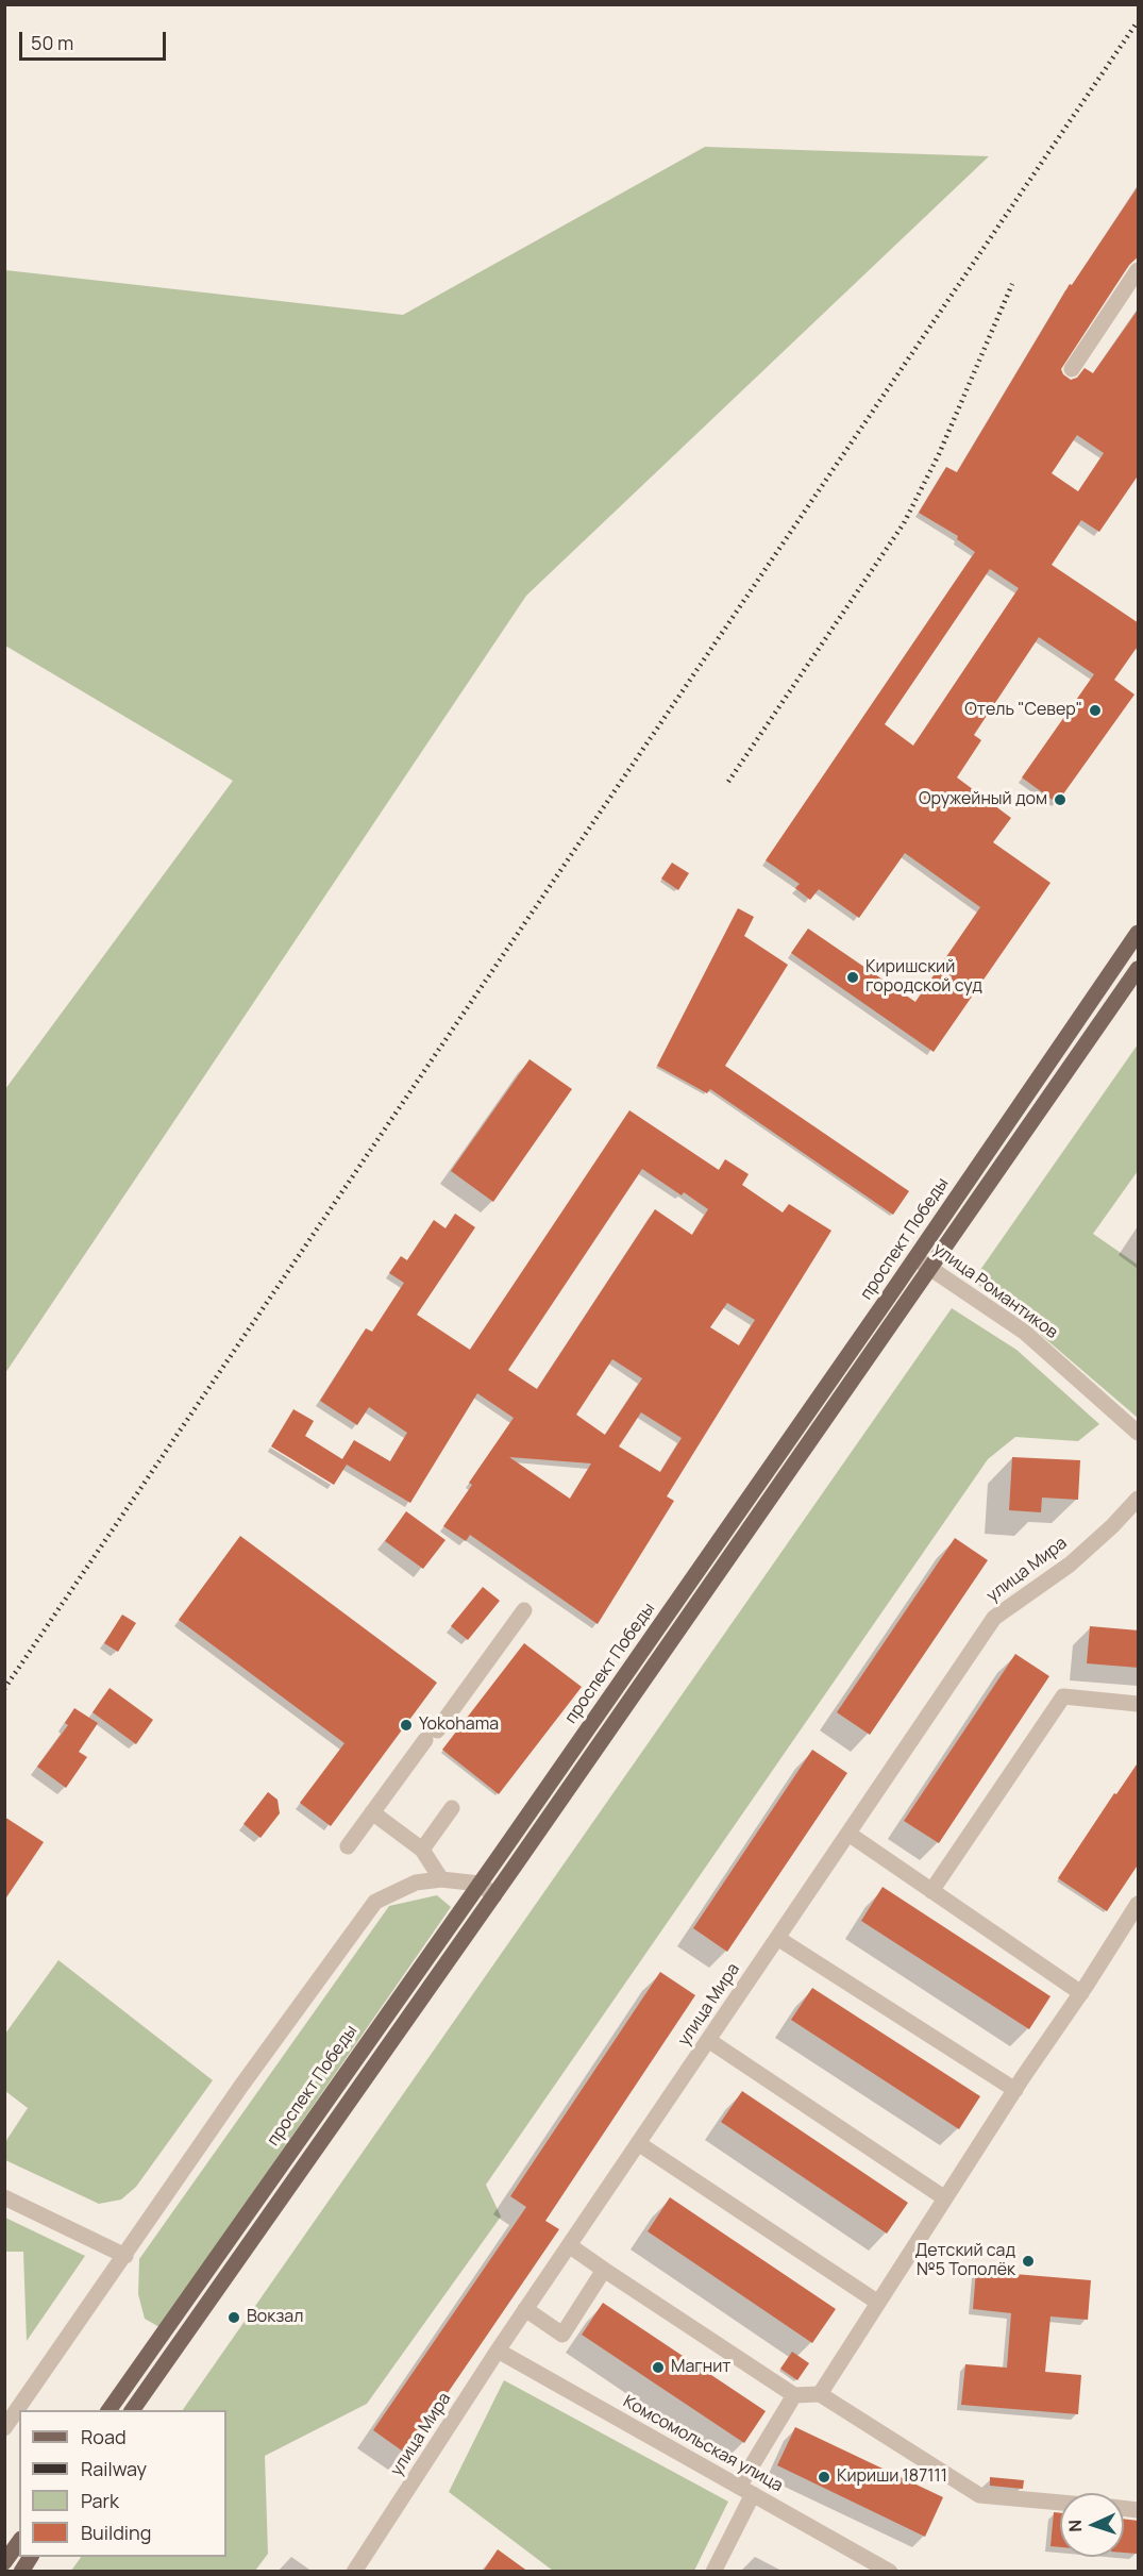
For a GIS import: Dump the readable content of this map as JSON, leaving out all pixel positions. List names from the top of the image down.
{
  "streets": {
    "main road": ["проспект Победы"],
    "street": ["улица Романтиков", "улица Мира", "Комсомольская улица"]
  },
  "crossings": [
    ["проспект Победы", "улица Романтиков"],
    ["улица Мира", "Комсомольская улица"]
  ],
  "places": [
    "Отель \"Север\"",
    "Оружейный дом",
    "Киришский городской суд",
    "Yokohama",
    "Детский сад №5 Тополёк",
    "Вокзал",
    "Магнит",
    "Кириши 187111"
  ],
  "legend": [
    "Road",
    "Railway",
    "Park",
    "Building"
  ],
  "scale_bar": "50 m",
  "north": "left"
}
